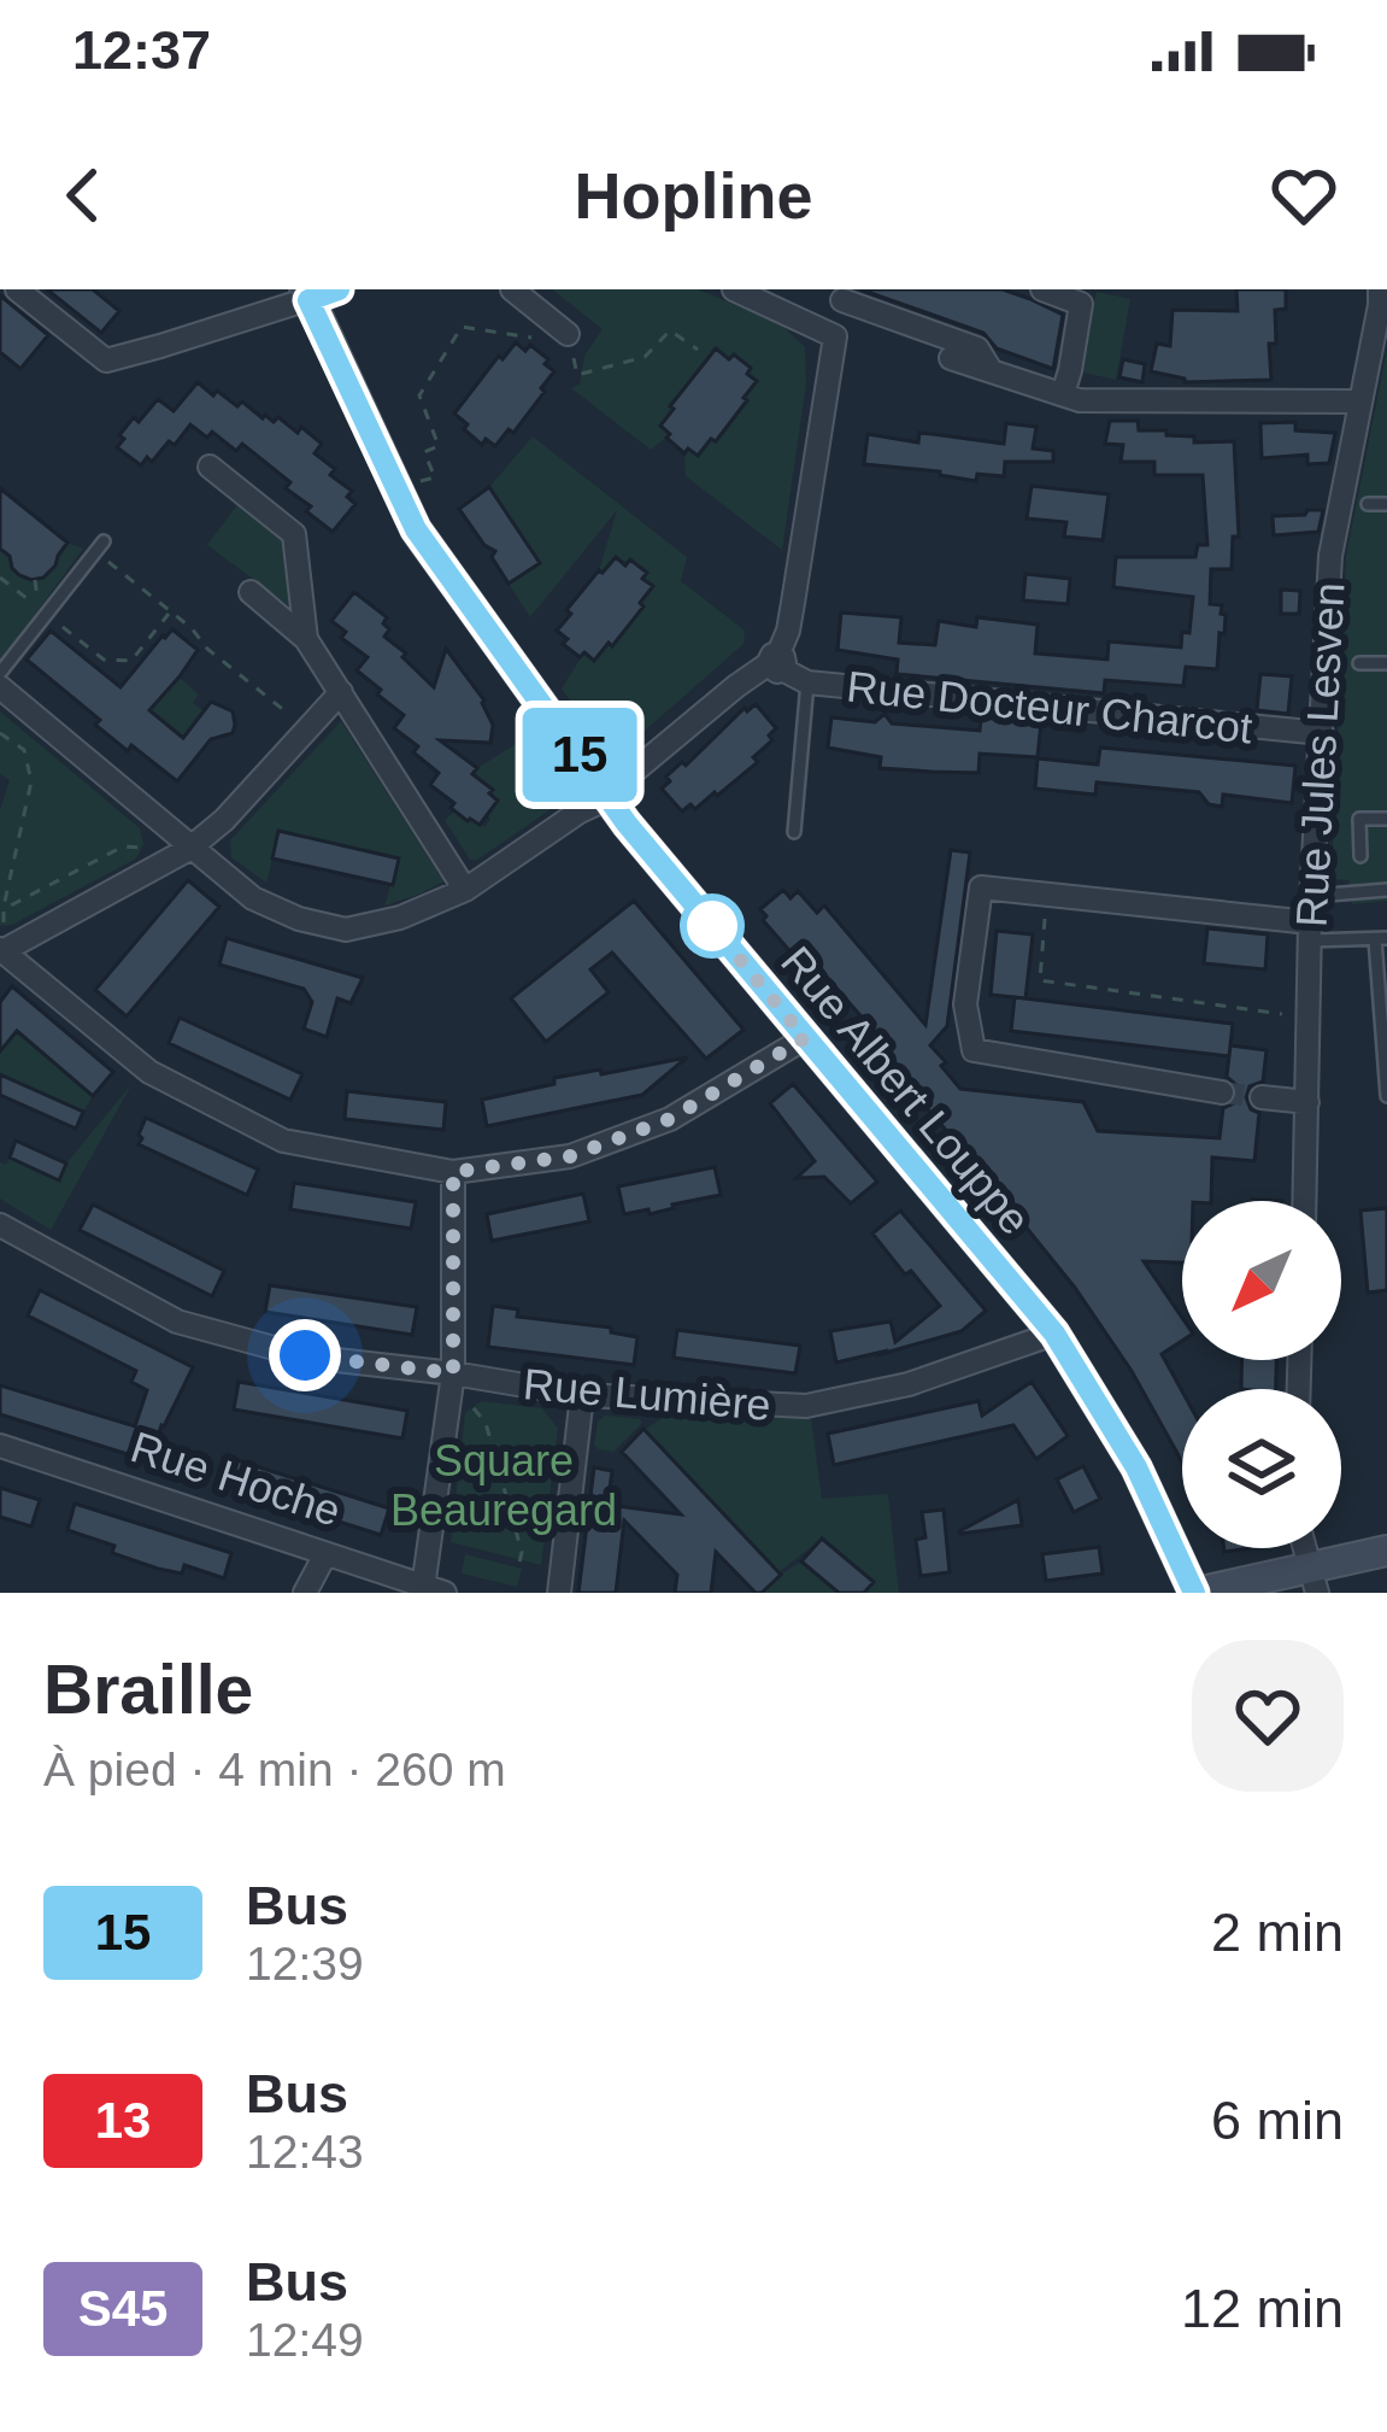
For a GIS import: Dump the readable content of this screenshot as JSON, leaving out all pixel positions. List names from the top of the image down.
{
  "streets": {
    "main road": ["Rue Albert Louppe"],
    "street": [
      "Rue Docteur Charcot",
      "Rue Jules Lesven",
      "Rue Lumière",
      "Rue Hoche"
    ]
  },
  "crossings": [
    ["Rue Docteur Charcot", "Rue Jules Lesven"],
    ["Rue Albert Louppe", "Rue Lumière"]
  ],
  "parks": ["Square Beauregard"],
  "lines": ["bus line 15"],
  "north": "bottom left",
  "page": {
    "status": "12:37",
    "header": "Hopline",
    "on_map": "15",
    "heading": ["Braille", "À pied · 4 min · 260 m"],
    "list": [
      {
        "mark": "15",
        "name": "Bus",
        "note": "12:39",
        "value": "2 min"
      },
      {
        "mark": "13",
        "name": "Bus",
        "note": "12:43",
        "value": "6 min"
      },
      {
        "mark": "S45",
        "name": "Bus",
        "note": "12:49",
        "value": "12 min"
      }
    ]
  }
}
